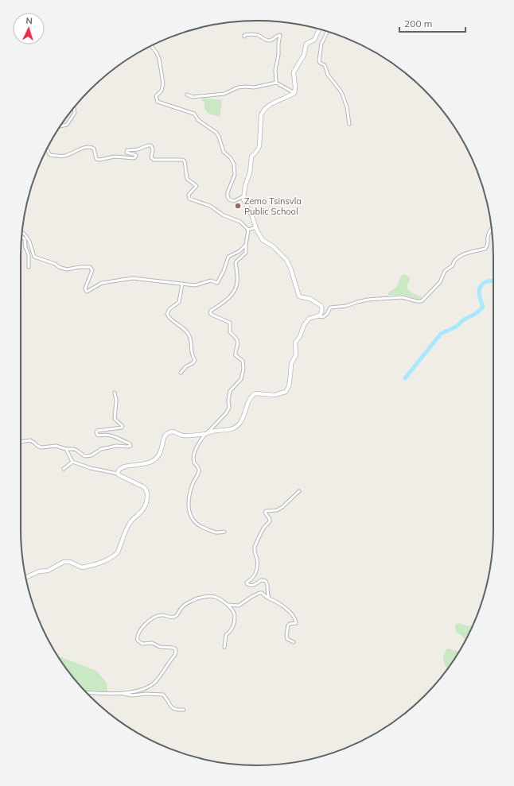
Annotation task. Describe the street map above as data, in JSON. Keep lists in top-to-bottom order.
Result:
{
  "places": ["Zemo Tsinsvla Public School"],
  "scale_bar": "200 m",
  "north": "top"
}
